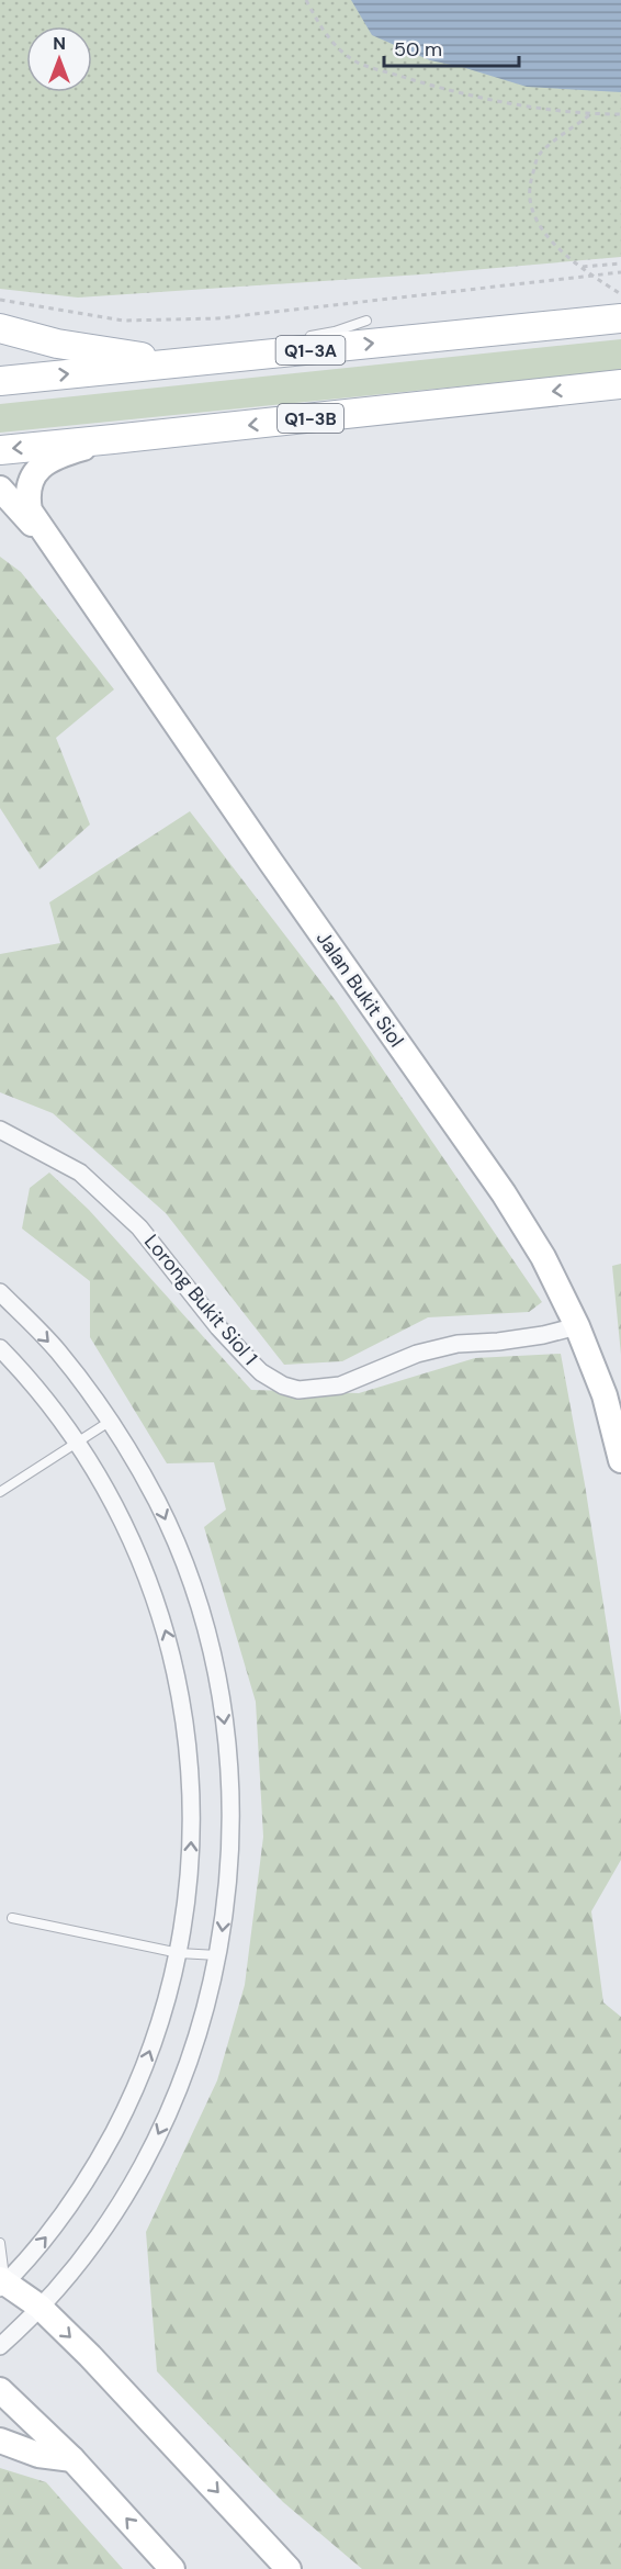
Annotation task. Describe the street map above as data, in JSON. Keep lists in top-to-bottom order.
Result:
{
  "streets": {
    "main road": ["Q1-3A", "Q1-3B"],
    "street": ["Jalan Bukit Siol", "Lorong Bukit Siol 1"]
  },
  "crossings": [
    ["Jalan Bukit Siol", "Lorong Bukit Siol 1"]
  ],
  "scale_bar": "50 m",
  "north": "top"
}
